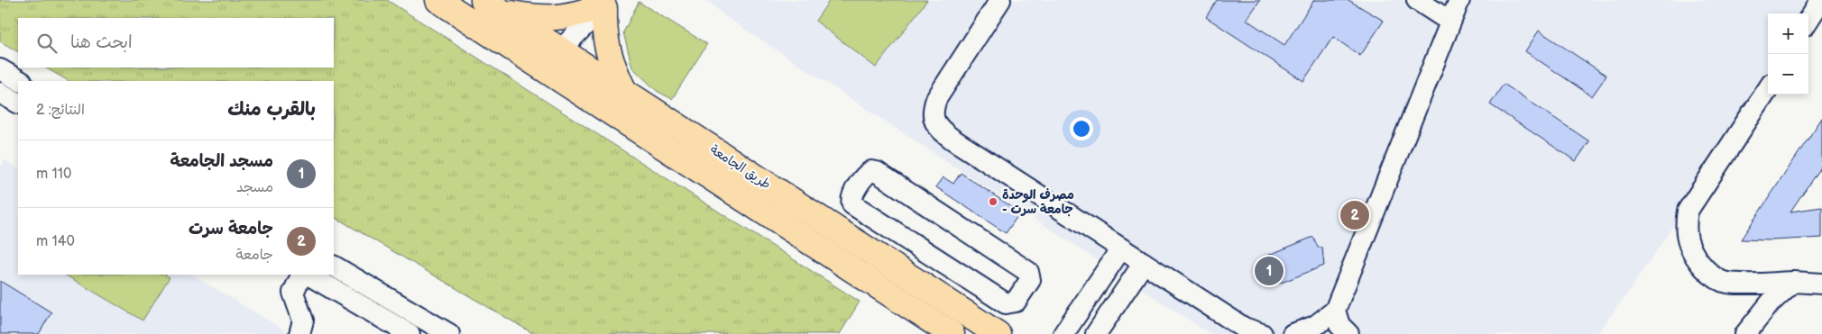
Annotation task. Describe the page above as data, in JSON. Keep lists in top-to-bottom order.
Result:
{
  "streets": {
    "highway": ["طريق الجامعة"]
  },
  "places": ["مصرف الوحدة - جامعة سرت"],
  "page": {
    "map_buttons": ["+", "−"],
    "search": "ابحث هنا",
    "heading": ["بالقرب منك", "النتائج: 2"],
    "list": [
      {
        "mark": "1",
        "name": "مسجد الجامعة",
        "note": "مسجد",
        "value": "110 m"
      },
      {
        "mark": "2",
        "name": "جامعة سرت",
        "note": "جامعة",
        "value": "140 m"
      }
    ],
    "pins": ["2", "1"]
  }
}
